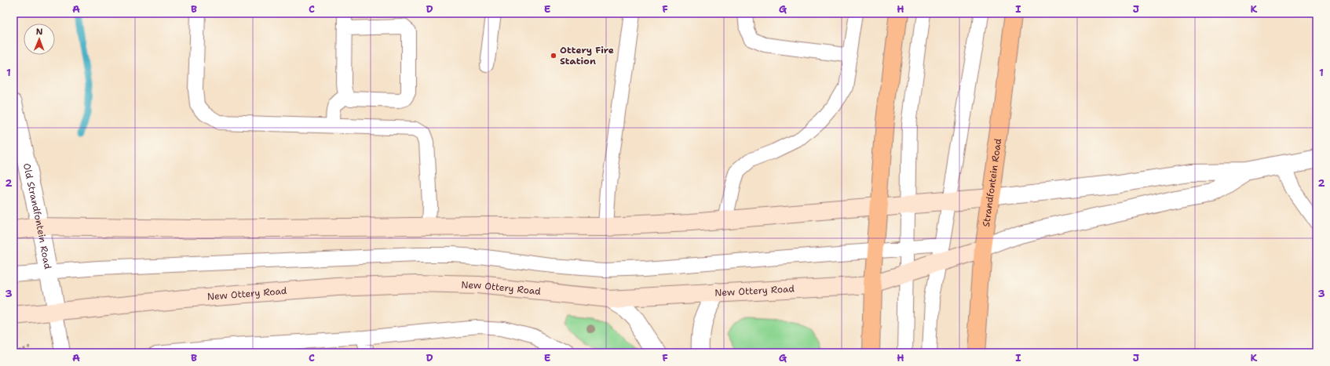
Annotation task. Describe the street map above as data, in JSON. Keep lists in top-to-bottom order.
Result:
{
  "streets": {
    "main road": ["Strandfontein Road", "New Ottery Road"],
    "street": ["Old Strandfontein Road"]
  },
  "crossings": [
    ["Strandfontein Road", "New Ottery Road"],
    ["Old Strandfontein Road", "New Ottery Road"]
  ],
  "places": ["Ottery Fire Station"],
  "north": "top",
  "grid": {
    "columns": [
      "A",
      "B",
      "C",
      "D",
      "E",
      "F",
      "G",
      "H",
      "I",
      "J",
      "K"
    ],
    "rows": ["1", "2", "3"]
  }
}
